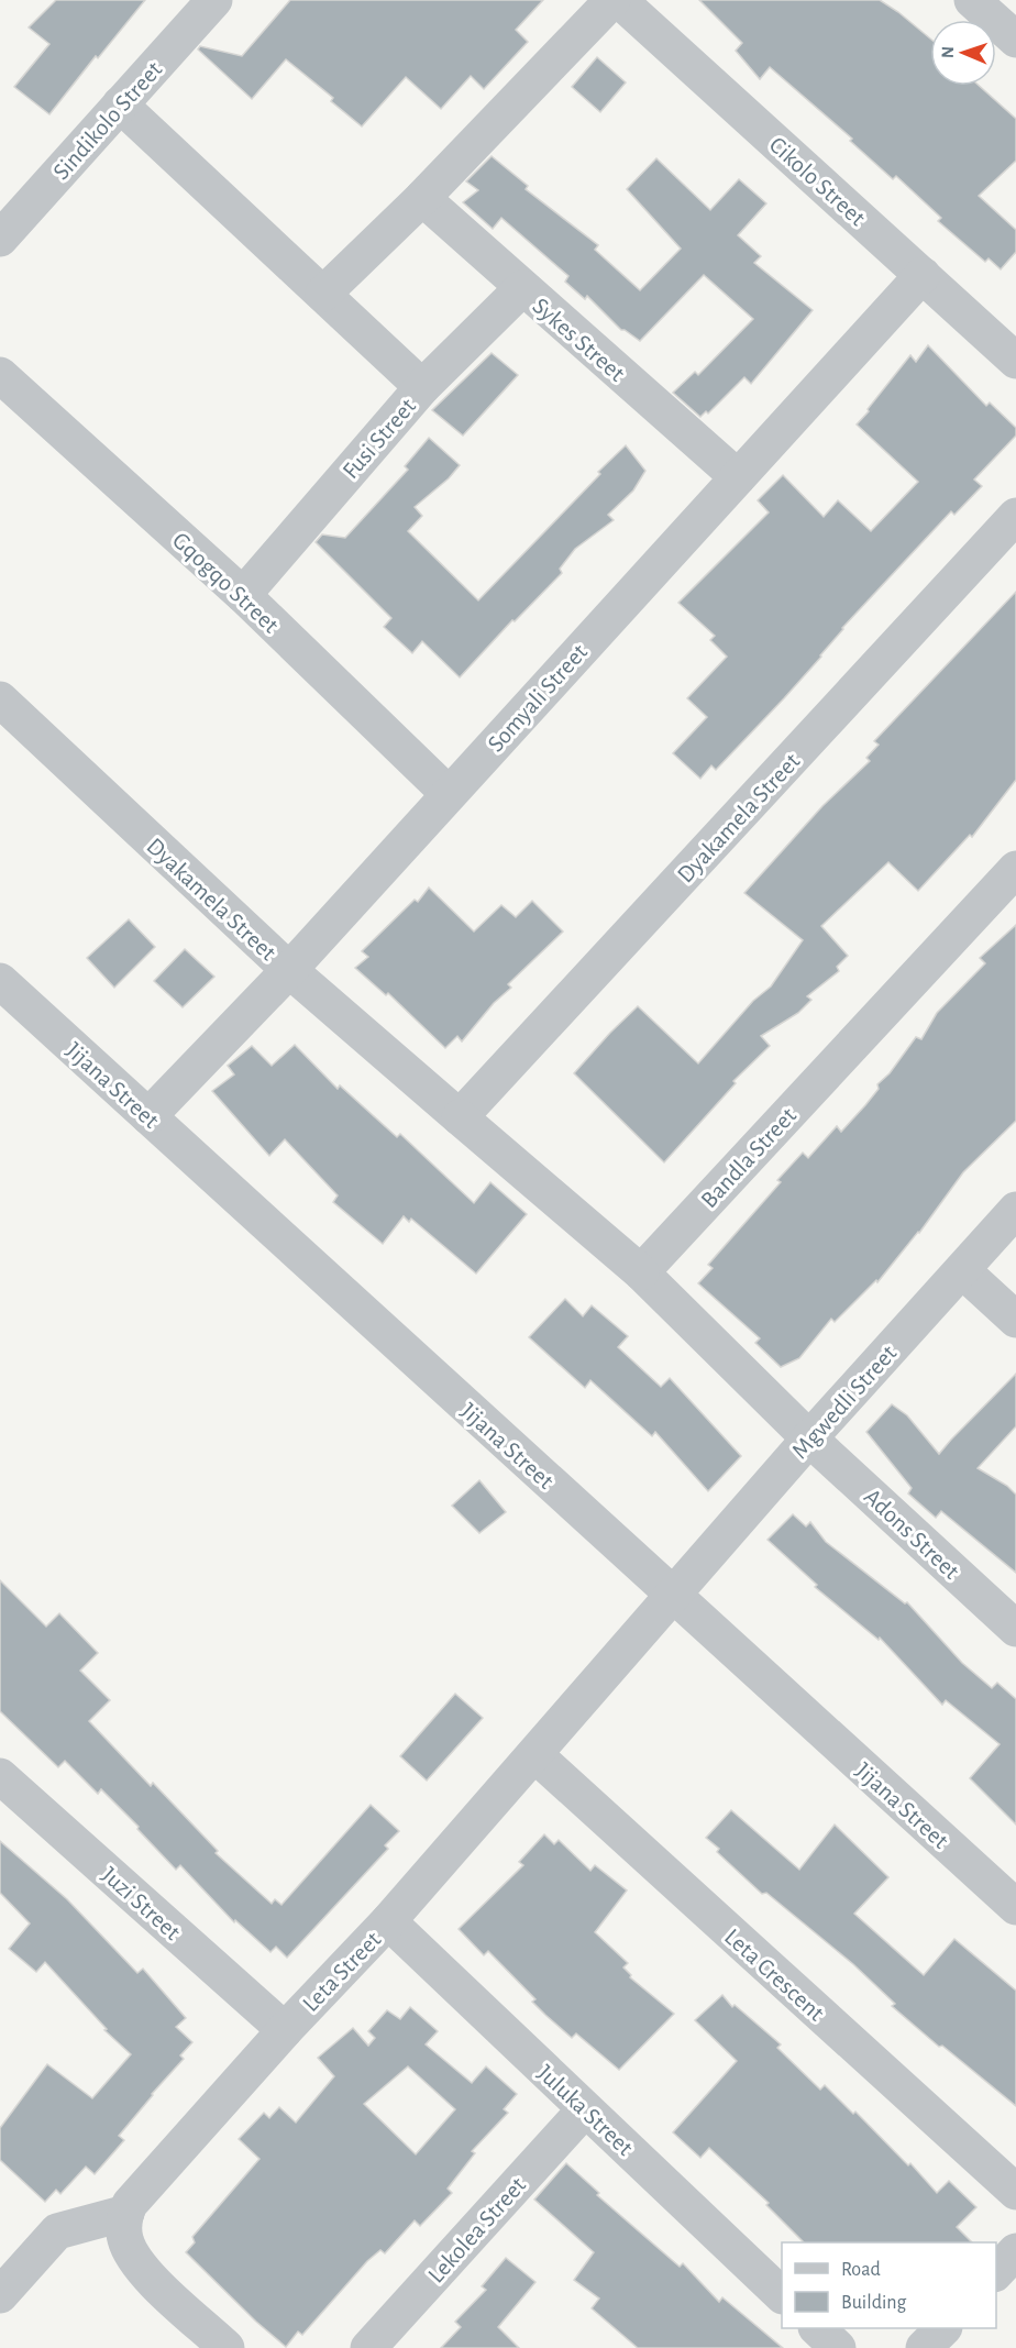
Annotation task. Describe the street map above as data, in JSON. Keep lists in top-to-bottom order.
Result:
{
  "streets": {
    "street": [
      "Sindikolo Street",
      "Cikolo Street",
      "Sykes Street",
      "Fusi Street",
      "Gqogqo Street",
      "Somyali Street",
      "Dyakamela Street",
      "Jijana Street",
      "Bandla Street",
      "Mgwedli Street",
      "Adons Street",
      "Juzi Street",
      "Leta Street",
      "Leta Crescent",
      "Juluka Street",
      "Lekolea Street"
    ]
  },
  "crossings": [
    ["Cikolo Street", "Somyali Street"],
    ["Sykes Street", "Fusi Street"],
    ["Sykes Street", "Somyali Street"],
    ["Fusi Street", "Gqogqo Street"],
    ["Gqogqo Street", "Somyali Street"],
    ["Somyali Street", "Dyakamela Street"],
    ["Somyali Street", "Jijana Street"],
    ["Dyakamela Street", "Bandla Street"],
    ["Jijana Street", "Mgwedli Street"],
    ["Jijana Street", "Leta Street"],
    ["Mgwedli Street", "Adons Street"],
    ["Mgwedli Street", "Leta Street"],
    ["Juzi Street", "Leta Street"],
    ["Leta Street", "Leta Crescent"],
    ["Leta Street", "Juluka Street"],
    ["Juluka Street", "Lekolea Street"]
  ],
  "legend": ["Road", "Building"],
  "north": "left"
}
